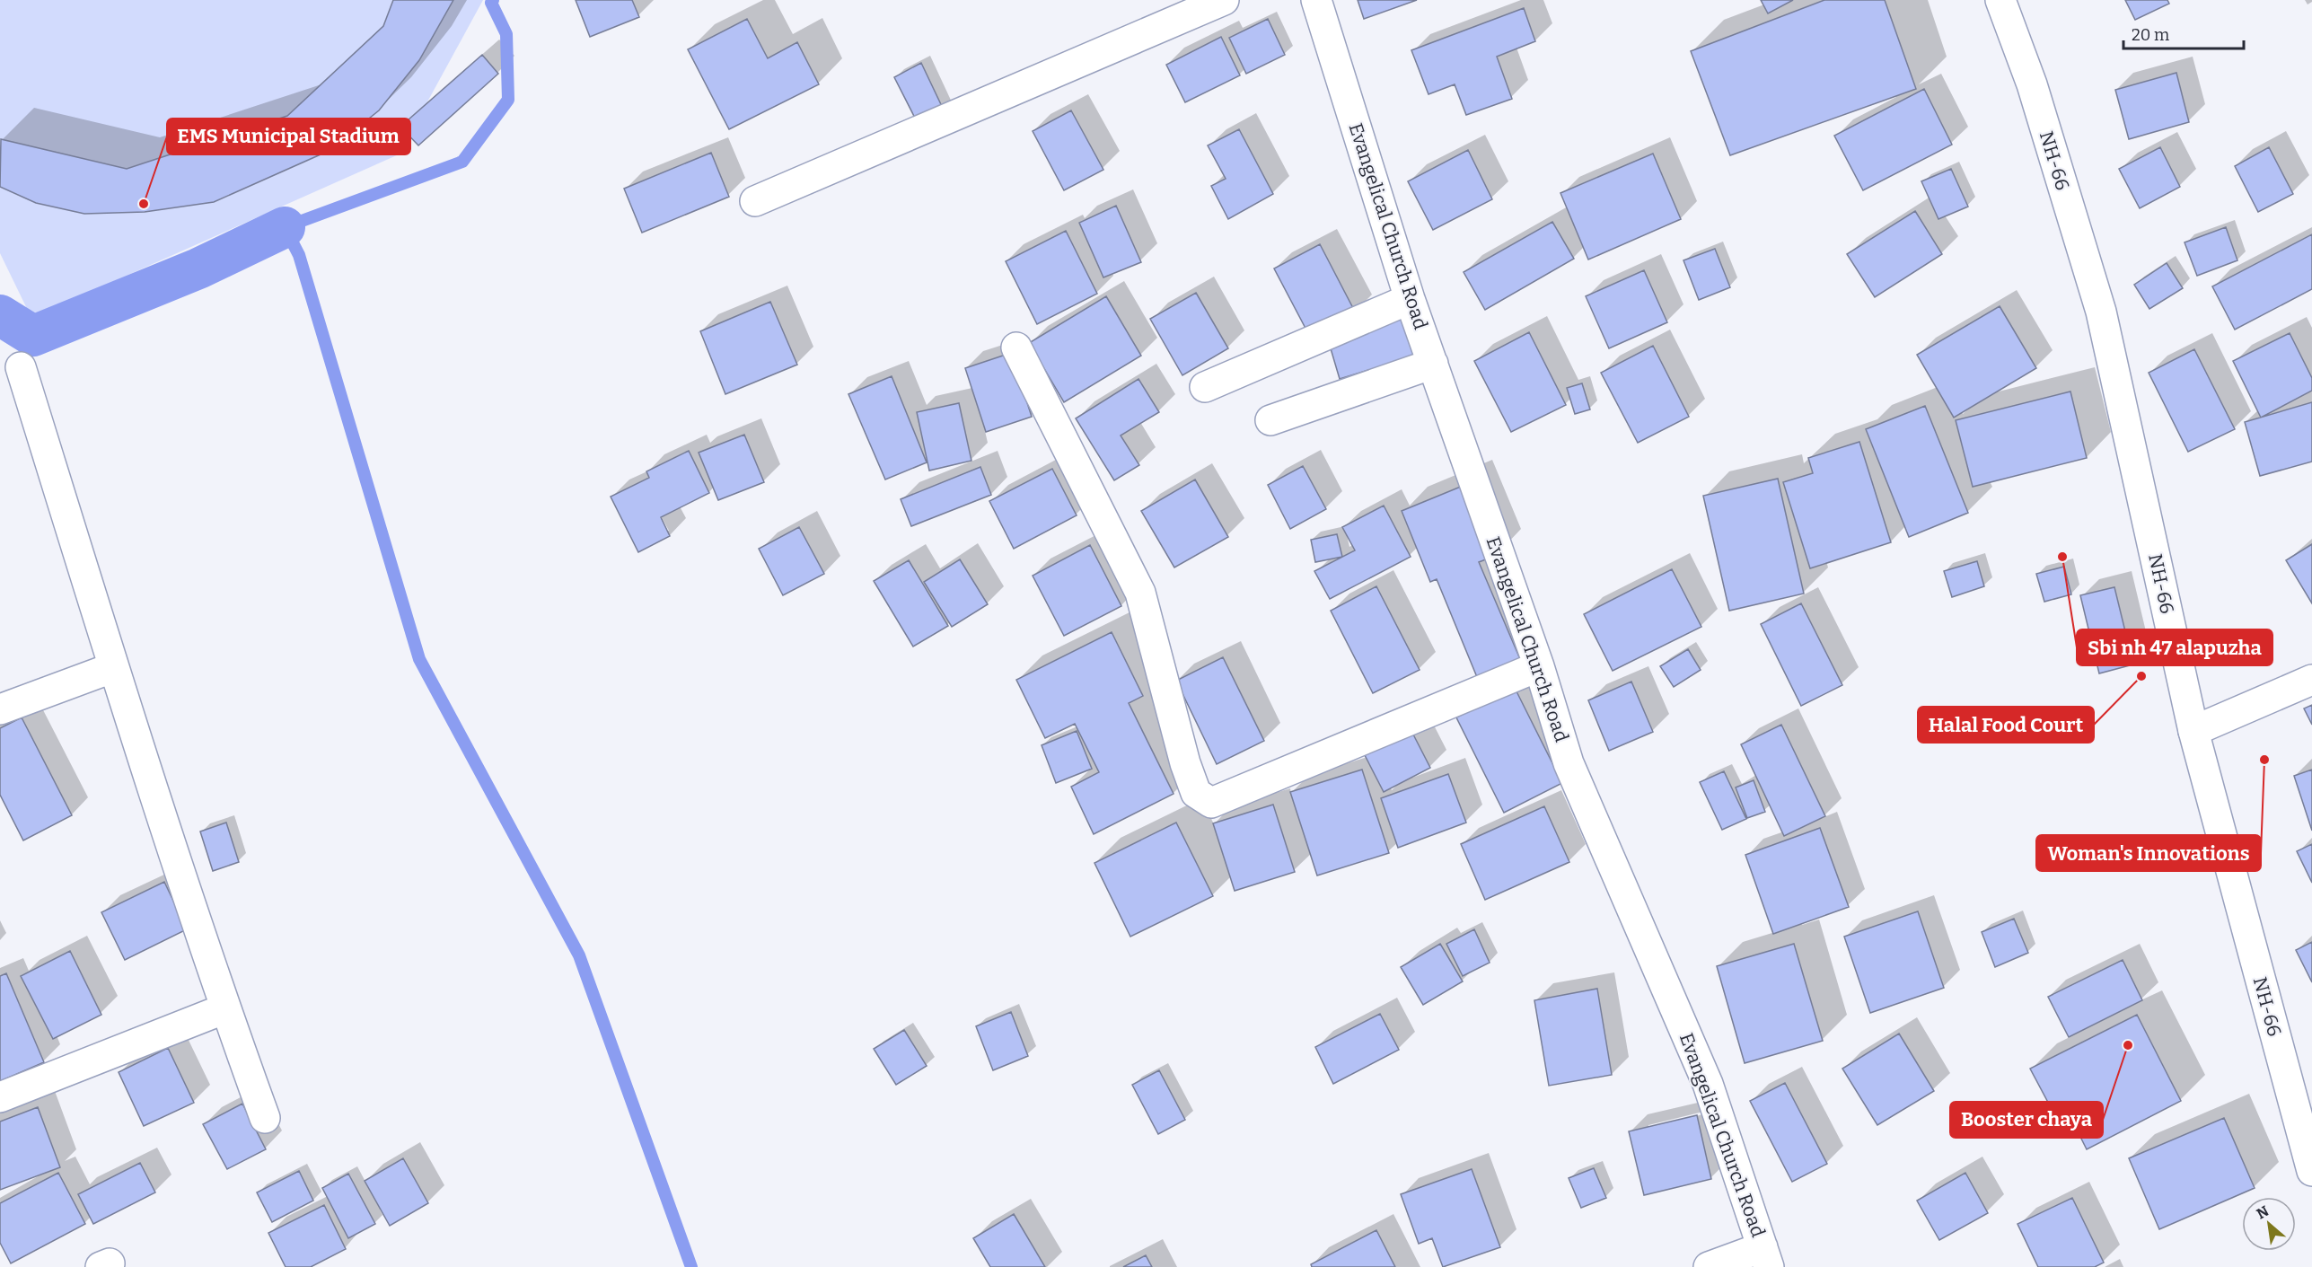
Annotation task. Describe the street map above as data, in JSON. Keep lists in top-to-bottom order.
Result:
{
  "streets": {
    "street": ["NH-66", "Evangelical Church Road"]
  },
  "places": [
    "EMS Municipal Stadium",
    "Sbi nh 47 alapuzha",
    "Halal Food Court",
    "Woman's Innovations",
    "Booster chaya"
  ],
  "scale_bar": "20 m",
  "north": "top left"
}
